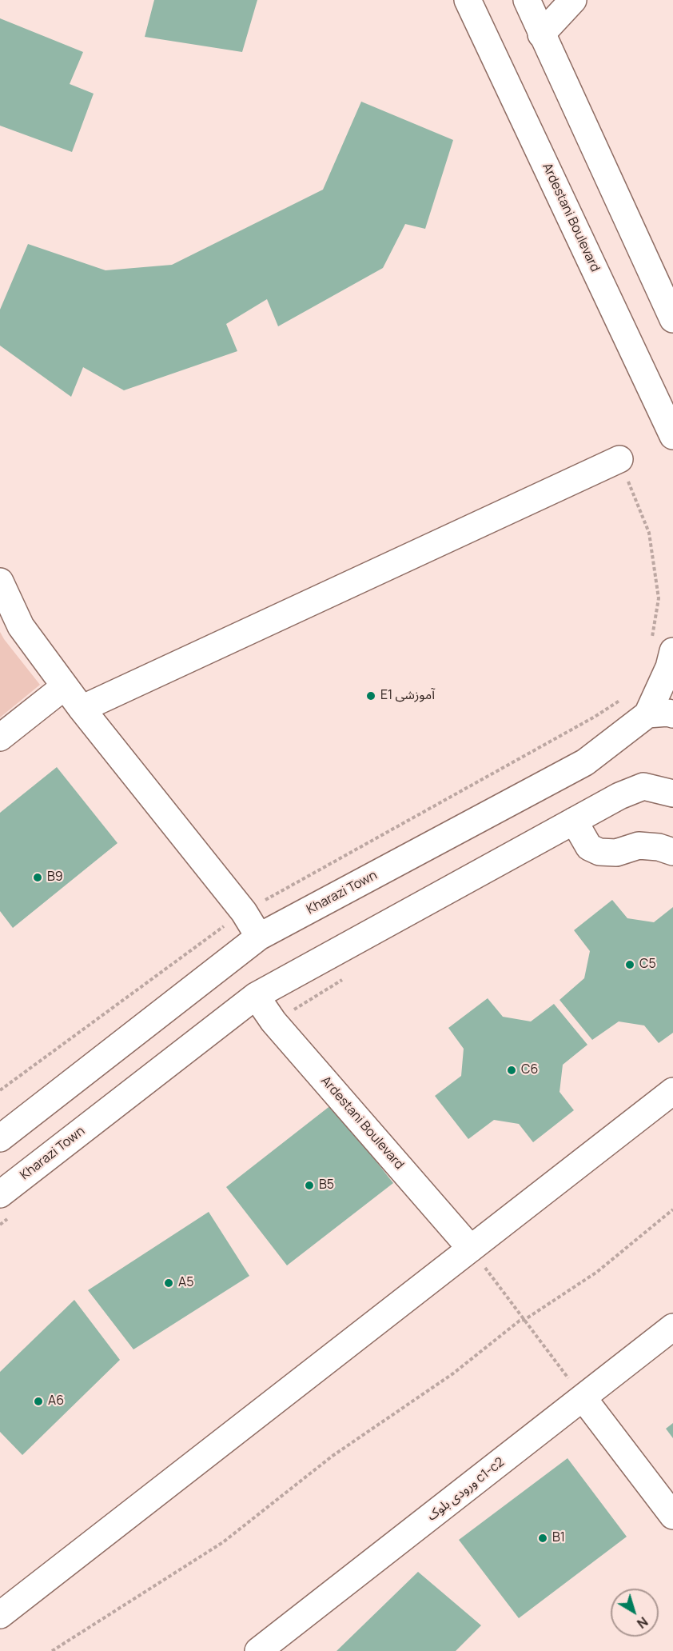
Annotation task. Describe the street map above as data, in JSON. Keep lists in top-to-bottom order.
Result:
{
  "streets": {
    "street": ["Ardestani Boulevard", "Kharazi Town", "ورودی بلوک c1-c2"]
  },
  "crossings": [
    ["Ardestani Boulevard", "Kharazi Town"]
  ],
  "places": [
    "E1 آموزشی",
    "B9",
    "C5",
    "C6",
    "B5",
    "A5",
    "A6",
    "B1"
  ],
  "north": "bottom right"
}
